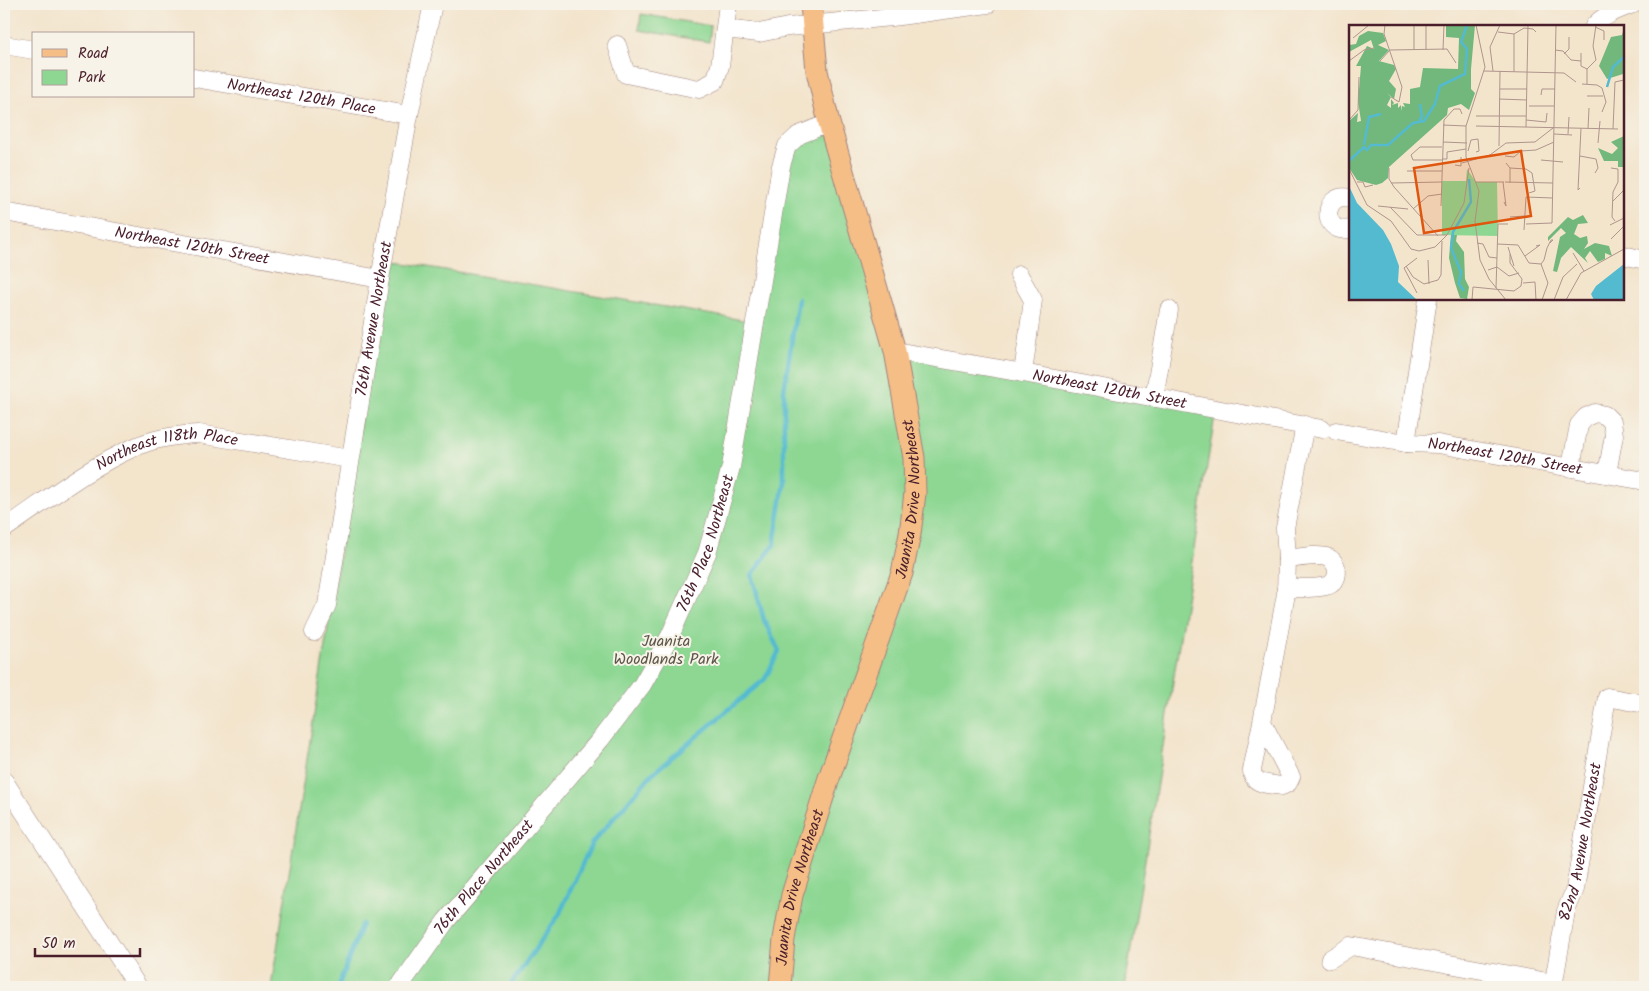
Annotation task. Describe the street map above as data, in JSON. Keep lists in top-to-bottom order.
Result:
{
  "streets": {
    "main road": ["Juanita Drive Northeast"],
    "street": [
      "Northeast 120th Place",
      "Northeast 120th Street",
      "76th Avenue Northeast",
      "Northeast 118th Place",
      "76th Place Northeast",
      "82nd Avenue Northeast"
    ]
  },
  "crossings": [
    ["Northeast 120th Place", "76th Avenue Northeast"],
    ["Northeast 120th Street", "76th Avenue Northeast"],
    ["Northeast 120th Street", "Juanita Drive Northeast"],
    ["76th Avenue Northeast", "Northeast 118th Place"],
    ["Juanita Drive Northeast", "76th Place Northeast"]
  ],
  "parks": ["Juanita Woodlands Park"],
  "legend": ["Road", "Park"],
  "scale_bar": "50 m"
}
